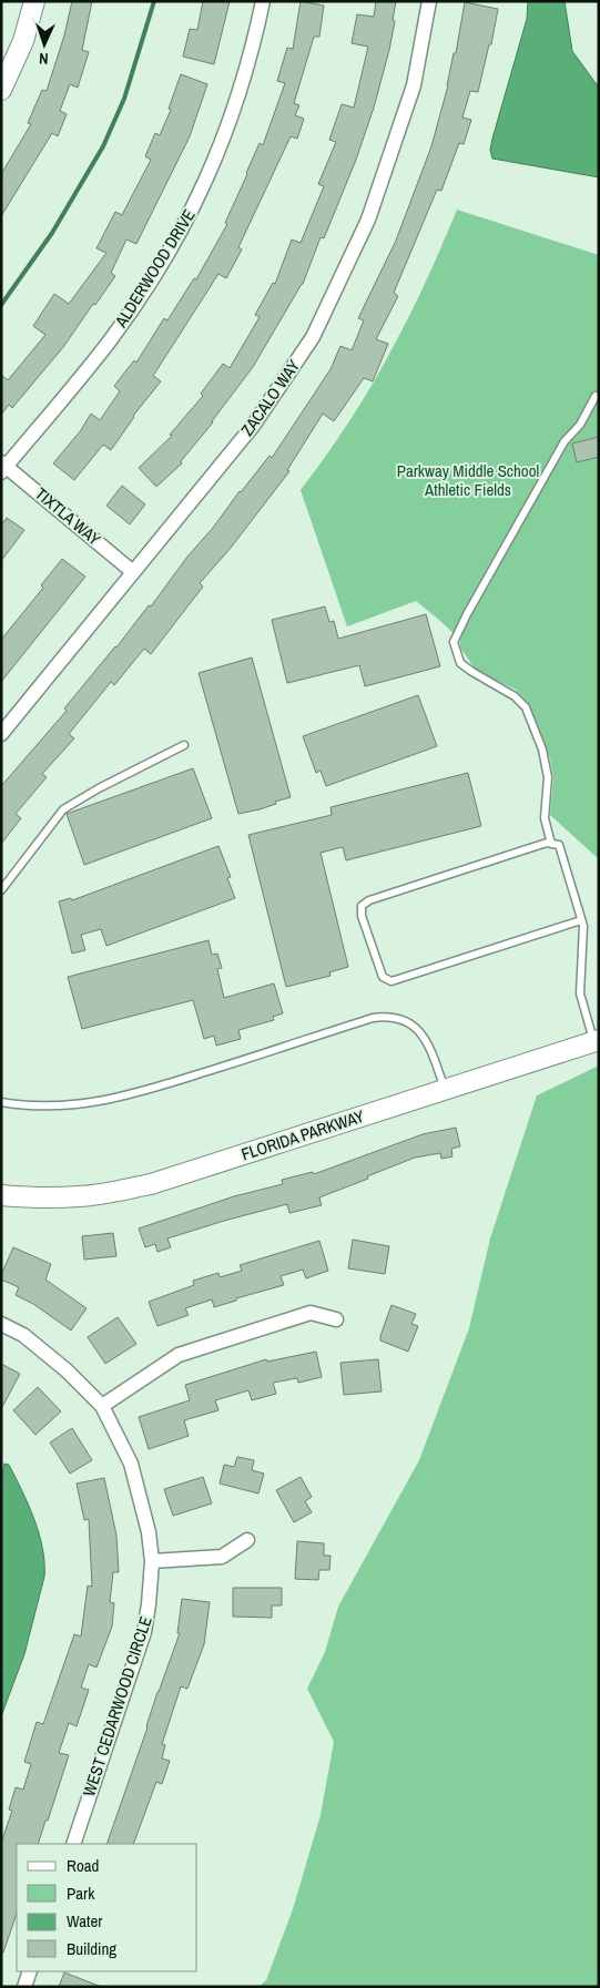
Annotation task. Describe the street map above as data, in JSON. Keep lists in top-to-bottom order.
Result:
{
  "streets": {
    "street": [
      "ALDERWOOD DRIVE",
      "ZACALO WAY",
      "TIXTLA WAY",
      "FLORIDA PARKWAY",
      "WEST CEDARWOOD CIRCLE"
    ]
  },
  "crossings": [
    ["ALDERWOOD DRIVE", "TIXTLA WAY"],
    ["ZACALO WAY", "TIXTLA WAY"]
  ],
  "parks": ["Parkway Middle School Athletic Fields"],
  "legend": [
    "Road",
    "Park",
    "Water",
    "Building"
  ],
  "north": "bottom"
}
